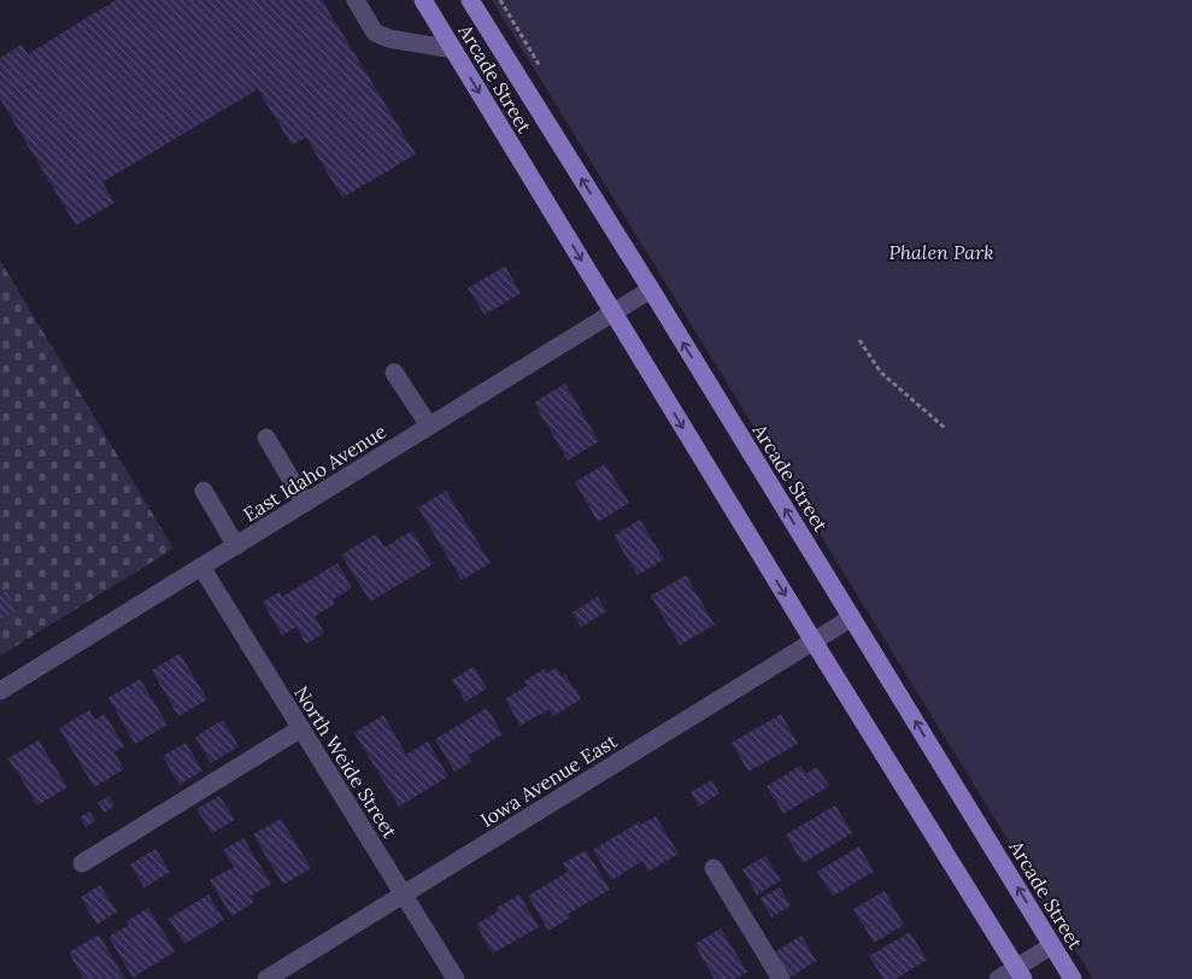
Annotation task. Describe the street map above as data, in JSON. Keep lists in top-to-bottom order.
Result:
{
  "streets": {
    "main road": ["Arcade Street"],
    "street": ["East Idaho Avenue", "North Weide Street", "Iowa Avenue East"]
  },
  "crossings": [
    ["Arcade Street", "East Idaho Avenue"],
    ["Arcade Street", "Iowa Avenue East"],
    ["East Idaho Avenue", "North Weide Street"],
    ["North Weide Street", "Iowa Avenue East"]
  ],
  "parks": ["Phalen Park"]
}
